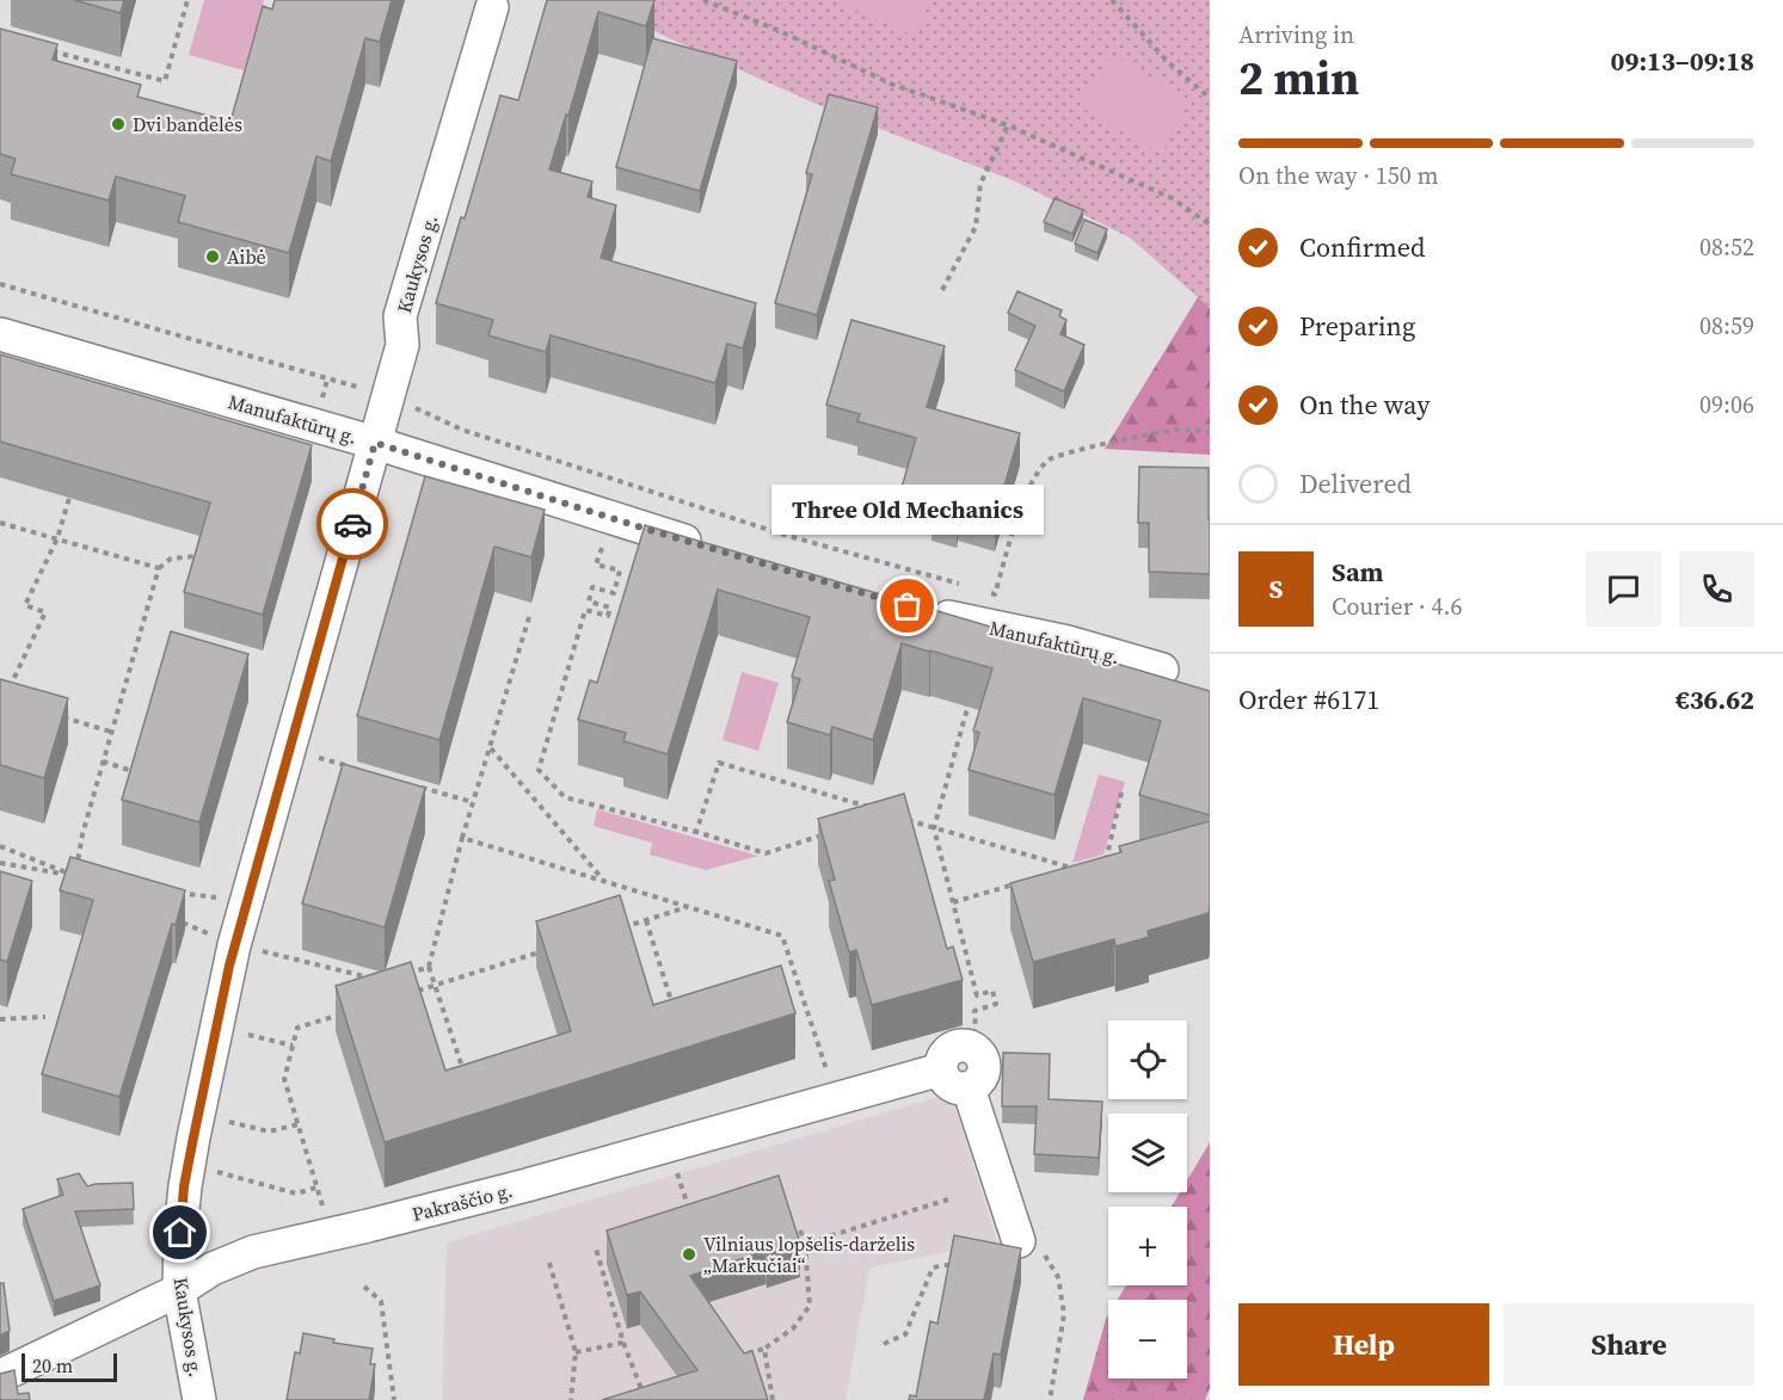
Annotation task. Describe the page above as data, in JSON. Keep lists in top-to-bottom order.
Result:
{
  "streets": {
    "street": ["Kaukysos g.", "Manufaktūrų g.", "Pakraščio g."]
  },
  "crossings": [
    ["Kaukysos g.", "Manufaktūrų g."],
    ["Kaukysos g.", "Pakraščio g."]
  ],
  "places": [
    "Dvi bandelės",
    "Aibė",
    "Three Old Mechanics",
    "Vilniaus lopšelis-darželis „Markučiai“"
  ],
  "scale_bar": "20 m",
  "page": {
    "heading": ["2 min", "Arriving in", "09:13–09:18"],
    "panel": [
      "Sam",
      "Courier · 4.6",
      "Order #6171",
      "€36.62"
    ],
    "bar": "On the way · 150 m",
    "list": [
      ["Confirmed", "08:52"],
      ["Preparing", "08:59"],
      ["On the way", "09:06"],
      "Delivered"
    ],
    "bubble": "Three Old Mechanics",
    "round": "S",
    "map_buttons": ["+", "−"],
    "buttons": ["Help", "Share"],
    "scale": "20 m"
  }
}
